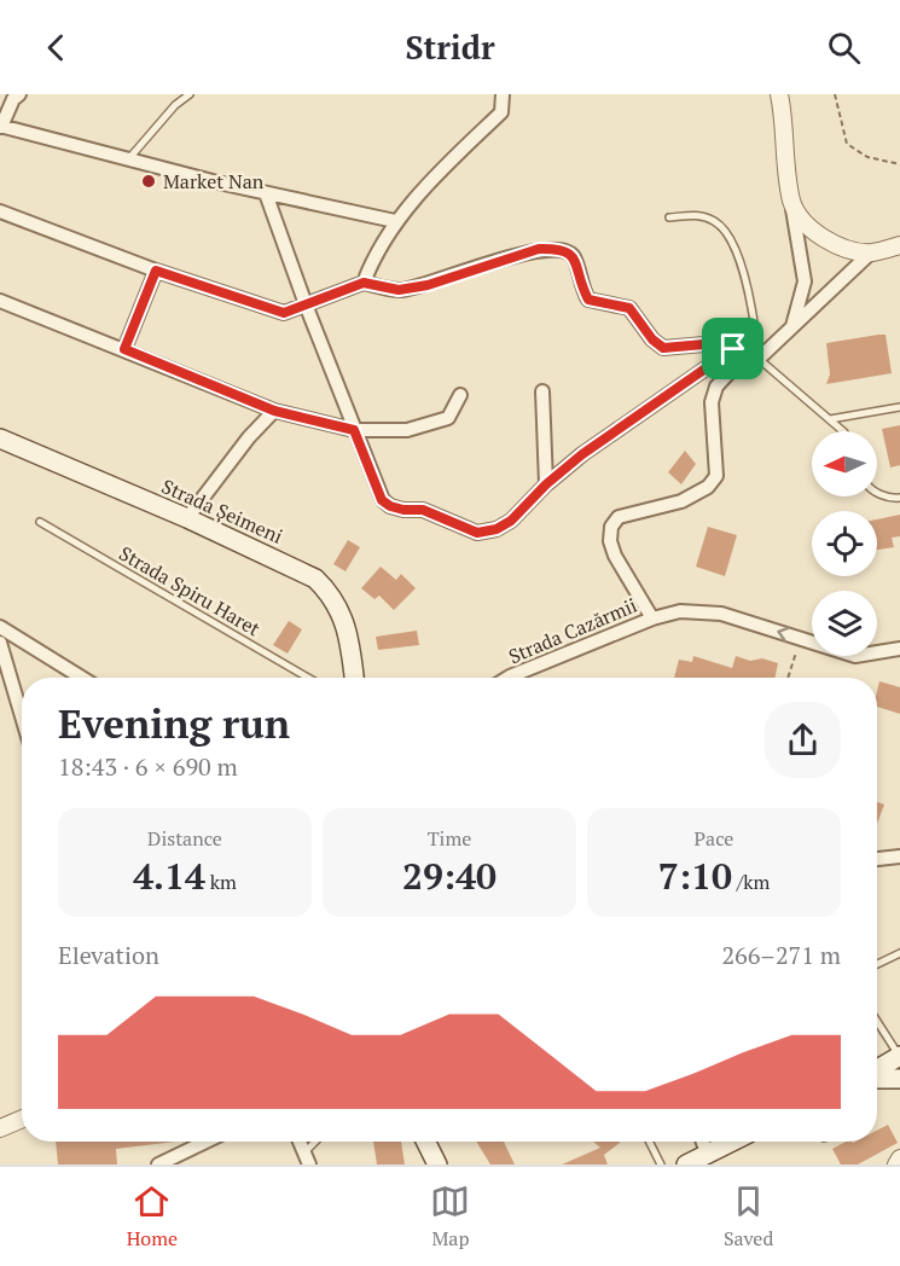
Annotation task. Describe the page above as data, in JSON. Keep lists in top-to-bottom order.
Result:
{
  "streets": {
    "main road": ["Strada Șeimeni"],
    "street": ["Strada Cazărmii"],
    "lane": ["Strada Spiru Haret"]
  },
  "places": ["Market Nan"],
  "north": "left",
  "page": {
    "header": "Stridr",
    "heading": ["Evening run", "18:43 · 6 × 690 m"],
    "stats": [
      ["Distance", "4.14 km"],
      ["Time", "29:40"],
      ["Pace", "7:10 /km"]
    ],
    "chart": ["Elevation", "266–271 m"],
    "tabs": ["Home", "Map", "Saved"]
  }
}
